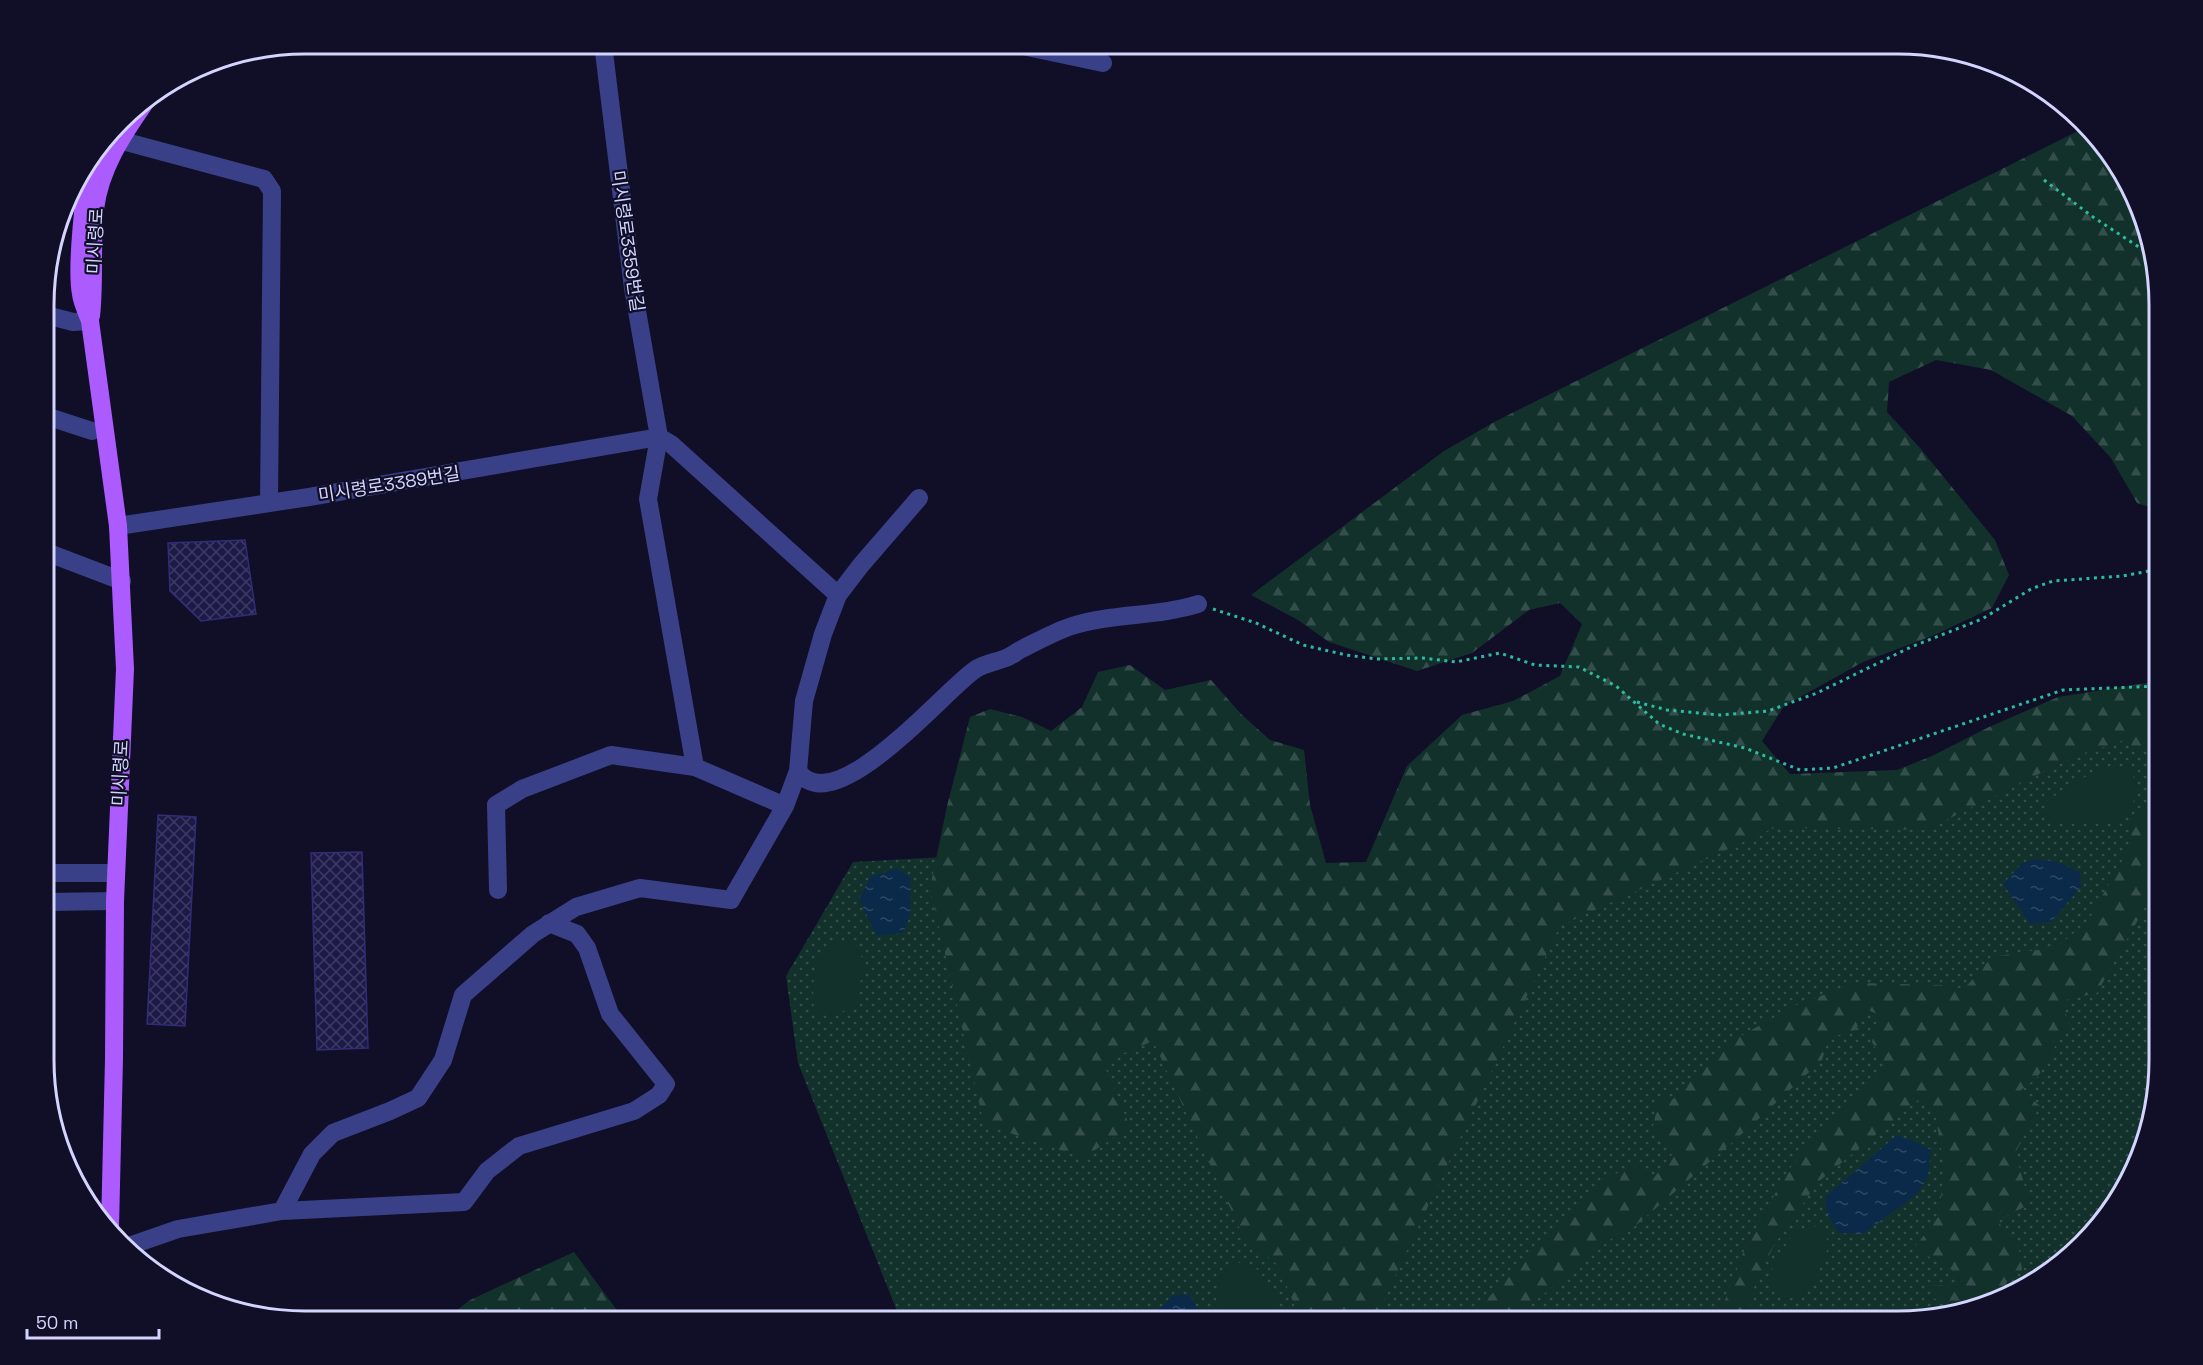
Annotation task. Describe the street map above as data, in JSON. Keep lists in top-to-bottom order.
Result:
{
  "streets": {
    "main road": ["미시령로"],
    "street": ["미시령로3359번길", "미시령로3389번길"]
  },
  "crossings": [
    ["미시령로", "미시령로3389번길"],
    ["미시령로3359번길", "미시령로3389번길"]
  ],
  "scale_bar": "50 m"
}
